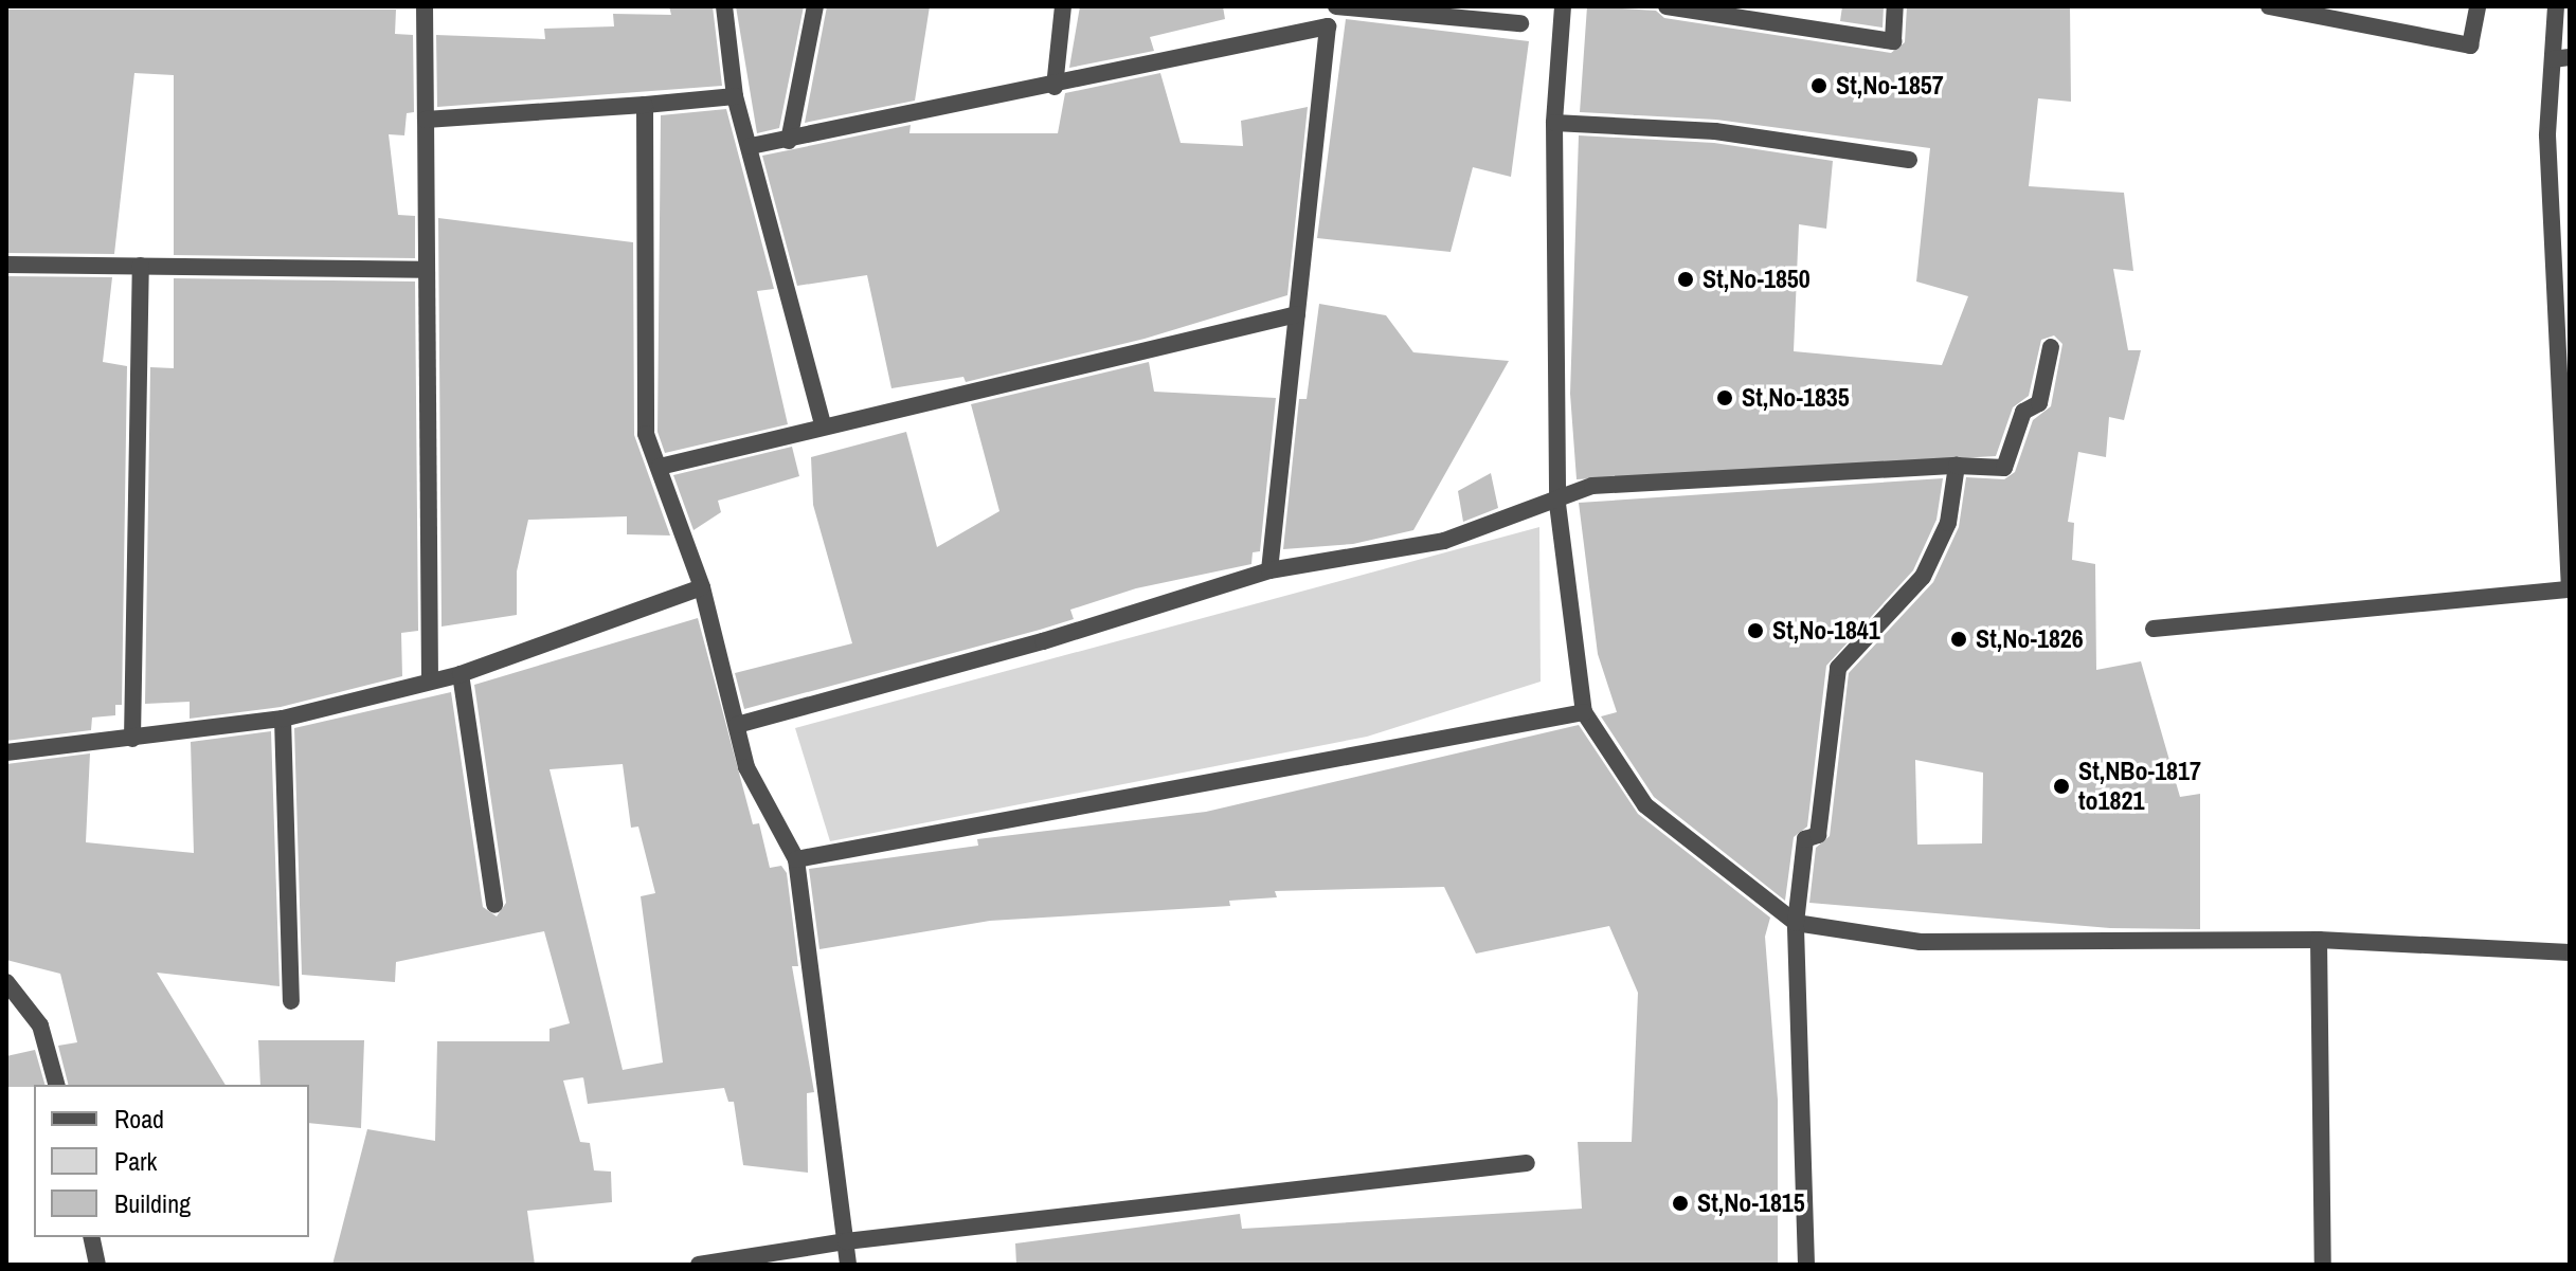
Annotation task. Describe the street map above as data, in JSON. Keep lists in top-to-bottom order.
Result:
{
  "places": [
    "St,No-1857",
    "St,No-1850",
    "St,No-1835",
    "St,No-1841",
    "St,No-1826",
    "St,NBo-1817 to1821",
    "St,No-1815"
  ],
  "legend": ["Road", "Park", "Building"]
}
